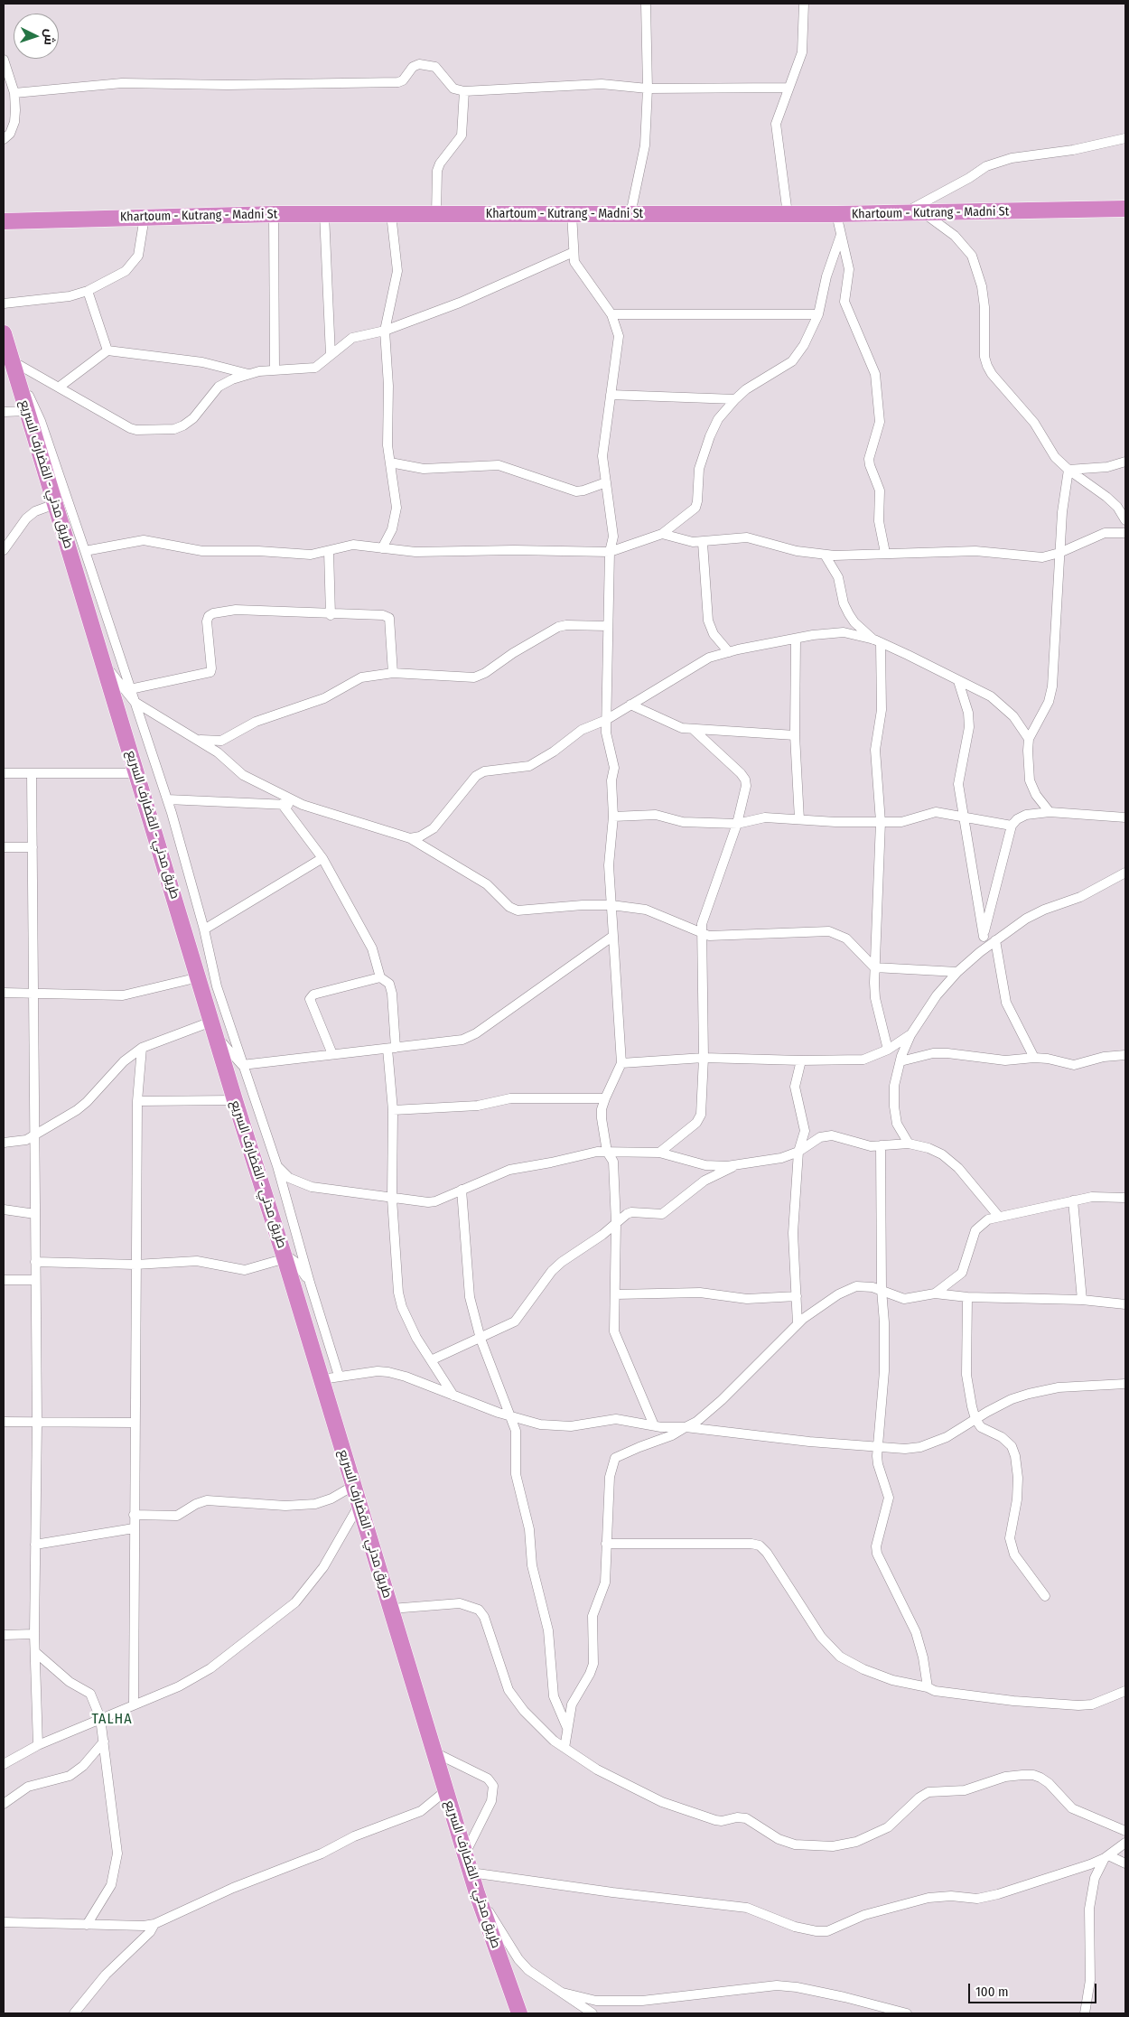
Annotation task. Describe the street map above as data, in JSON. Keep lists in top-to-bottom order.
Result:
{
  "streets": {
    "highway": ["Khartoum - Kutrang - Madni St", "طريق مدني - القضارف السريع"]
  },
  "districts": ["TALHA"],
  "scale_bar": "100 m",
  "north": "right"
}
